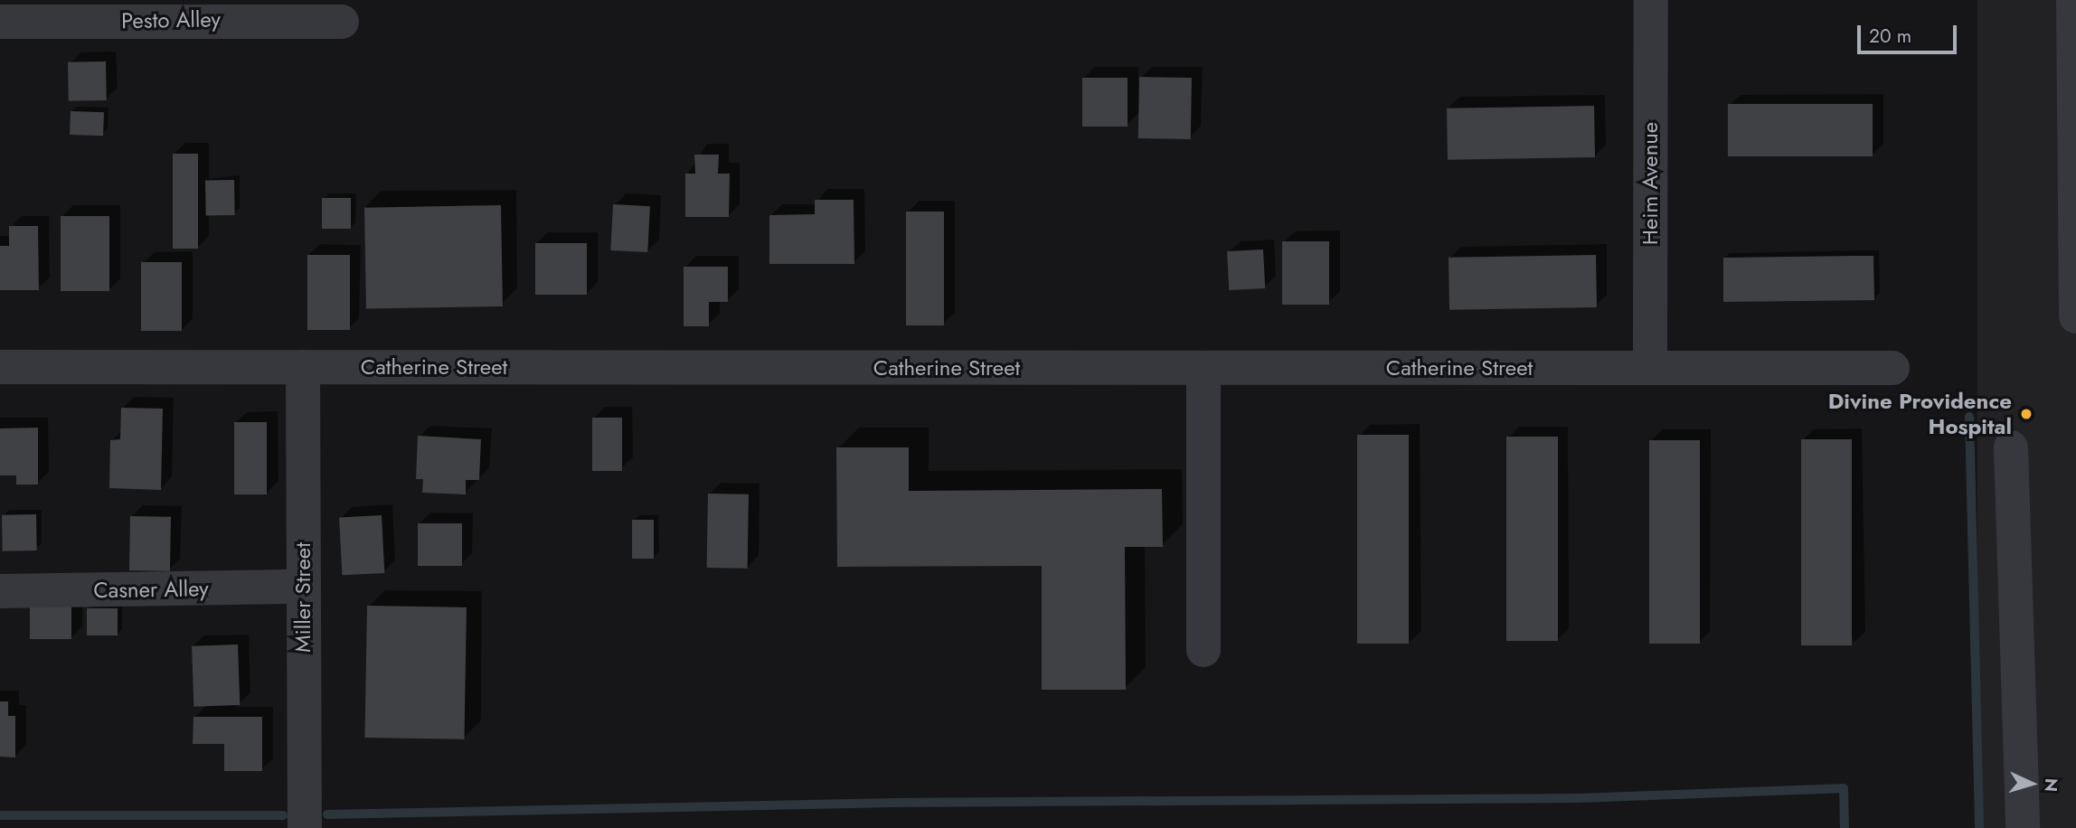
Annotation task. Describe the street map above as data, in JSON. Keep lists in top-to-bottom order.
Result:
{
  "streets": {
    "street": [
      "Pesto Alley",
      "Heim Avenue",
      "Catherine Street",
      "Casner Alley",
      "Miller Street"
    ]
  },
  "crossings": [
    ["Heim Avenue", "Catherine Street"],
    ["Catherine Street", "Miller Street"],
    ["Casner Alley", "Miller Street"]
  ],
  "places": ["Divine Providence Hospital"],
  "scale_bar": "20 m",
  "north": "right"
}
